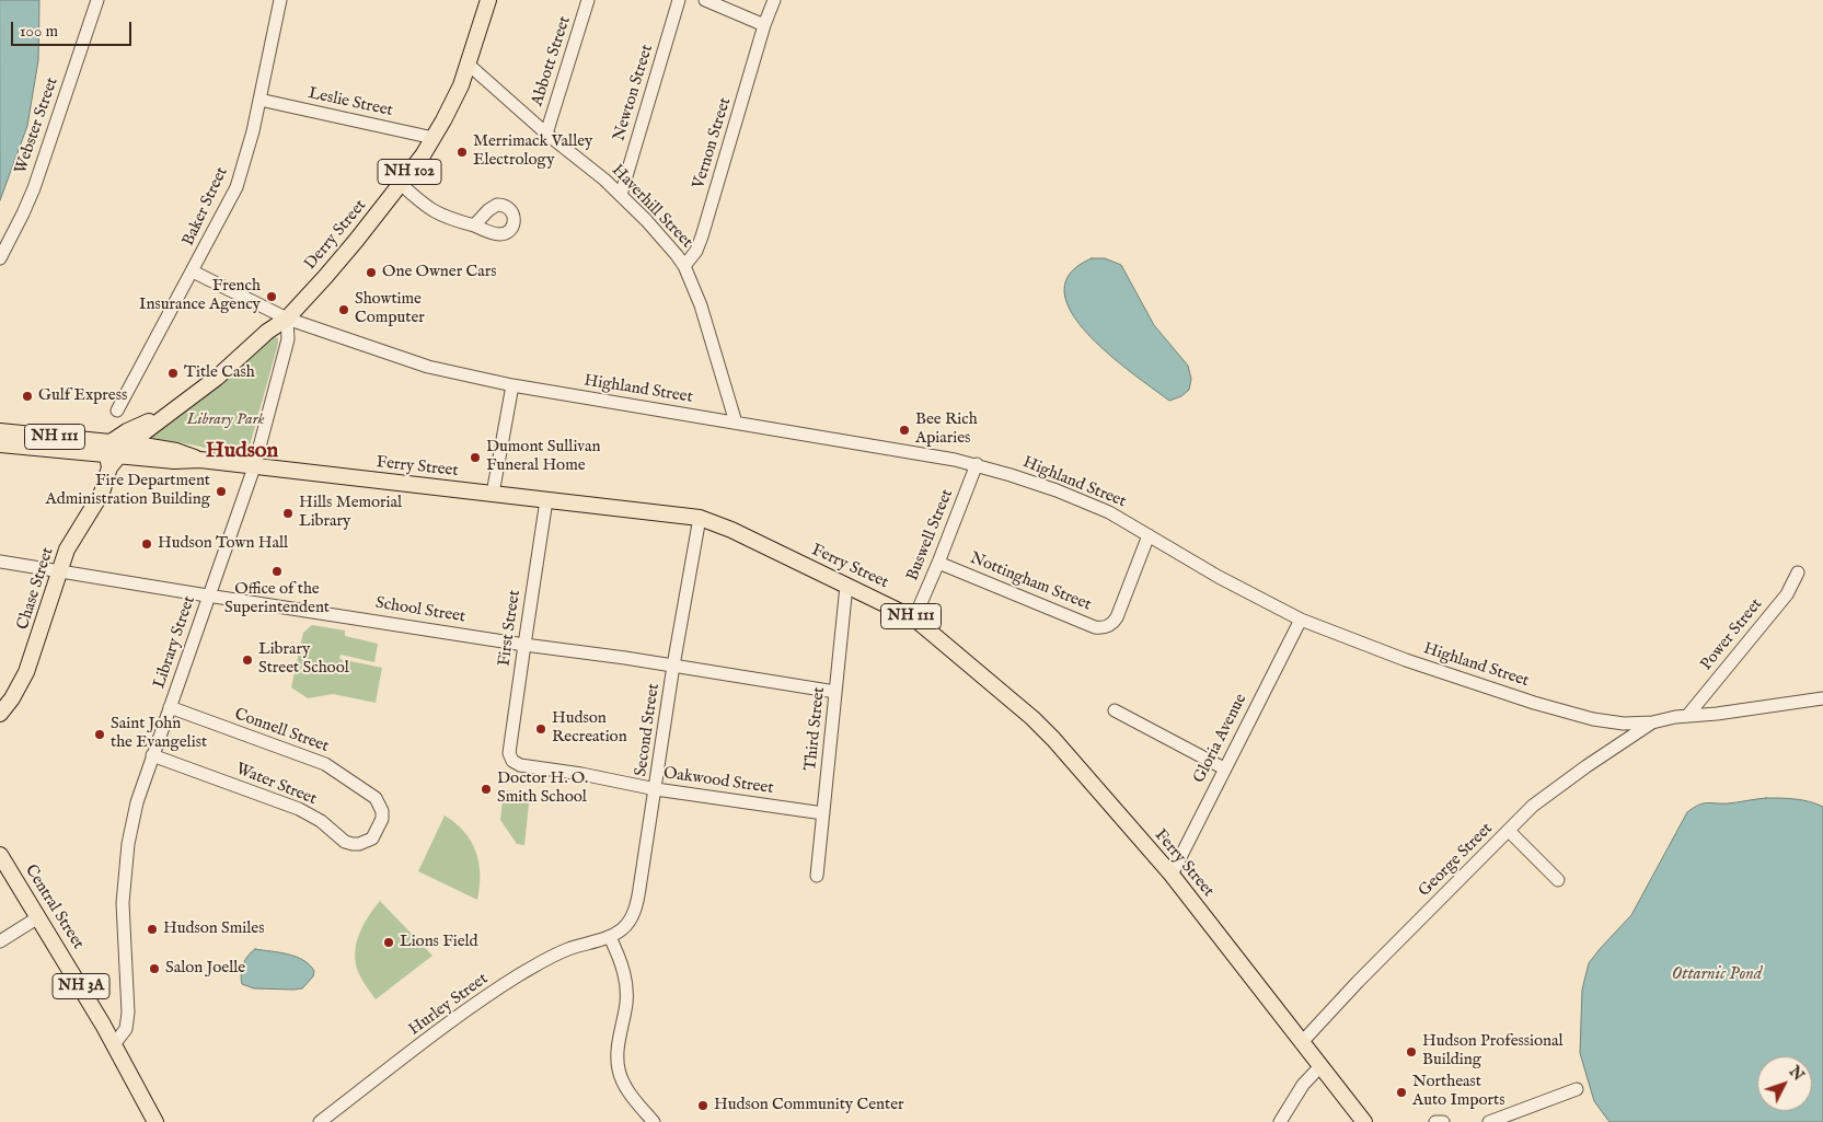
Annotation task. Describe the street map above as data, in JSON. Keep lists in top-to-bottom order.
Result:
{
  "streets": {
    "main road": [
      "NH 102",
      "Derry Street",
      "NH 111",
      "Ferry Street",
      "Chase Street",
      "Central Street",
      "NH 3A"
    ],
    "street": [
      "Abbott Street",
      "Newton Street",
      "Leslie Street",
      "Webster Street",
      "Vernon Street",
      "Baker Street",
      "Haverhill Street",
      "Highland Street",
      "Buswell Street",
      "Nottingham Street",
      "School Street",
      "First Street",
      "Power Street",
      "Library Street",
      "Third Street",
      "Second Street",
      "Connell Street",
      "Gloria Avenue",
      "Oakwood Street",
      "Water Street",
      "George Street",
      "Hurley Street"
    ]
  },
  "crossings": [
    ["Abbott Street", "Haverhill Street"],
    ["Newton Street", "Haverhill Street"],
    ["Leslie Street", "Baker Street"],
    ["Leslie Street", "Derry Street"],
    ["Vernon Street", "Haverhill Street"],
    ["Baker Street", "Highland Street"],
    ["Haverhill Street", "Derry Street"],
    ["Haverhill Street", "Highland Street"],
    ["Derry Street", "Highland Street"],
    ["Derry Street", "Ferry Street"],
    ["Derry Street", "Chase Street"],
    ["Derry Street", "Library Street"],
    ["Highland Street", "Buswell Street"],
    ["Highland Street", "Nottingham Street"],
    ["Highland Street", "Power Street"],
    ["Highland Street", "Library Street"],
    ["Highland Street", "Gloria Avenue"],
    ["Highland Street", "George Street"],
    ["Ferry Street", "Buswell Street"],
    ["Ferry Street", "Chase Street"],
    ["Ferry Street", "First Street"],
    ["Ferry Street", "Library Street"],
    ["Ferry Street", "Third Street"],
    ["Ferry Street", "Second Street"],
    ["Ferry Street", "Gloria Avenue"],
    ["Ferry Street", "George Street"],
    ["Buswell Street", "Nottingham Street"],
    ["Chase Street", "School Street"],
    ["School Street", "First Street"],
    ["School Street", "Library Street"],
    ["School Street", "Third Street"],
    ["School Street", "Second Street"],
    ["First Street", "Oakwood Street"],
    ["Library Street", "Connell Street"],
    ["Library Street", "Water Street"],
    ["Library Street", "Central Street"],
    ["Third Street", "Oakwood Street"],
    ["Second Street", "Oakwood Street"],
    ["Second Street", "Hurley Street"],
    ["Connell Street", "Water Street"]
  ],
  "districts": ["Hudson"],
  "water": ["Ottarnic Pond"],
  "parks": ["Library Park"],
  "places": [
    "Merrimack Valley Electrology",
    "One Owner Cars",
    "French Insurance Agency",
    "Showtime Computer",
    "Title Cash",
    "Gulf Express",
    "Bee Rich Apiaries",
    "Dumont Sullivan Funeral Home",
    "Fire Department Administration Building",
    "Hills Memorial Library",
    "Hudson Town Hall",
    "Office of the Superintendent",
    "Library Street School",
    "Hudson Recreation",
    "Saint John the Evangelist",
    "Doctor H. O. Smith School",
    "Hudson Smiles",
    "Lions Field",
    "Salon Joelle",
    "Hudson Professional Building",
    "Northeast Auto Imports",
    "Hudson Community Center"
  ],
  "scale_bar": "100 m",
  "north": "top right"
}
